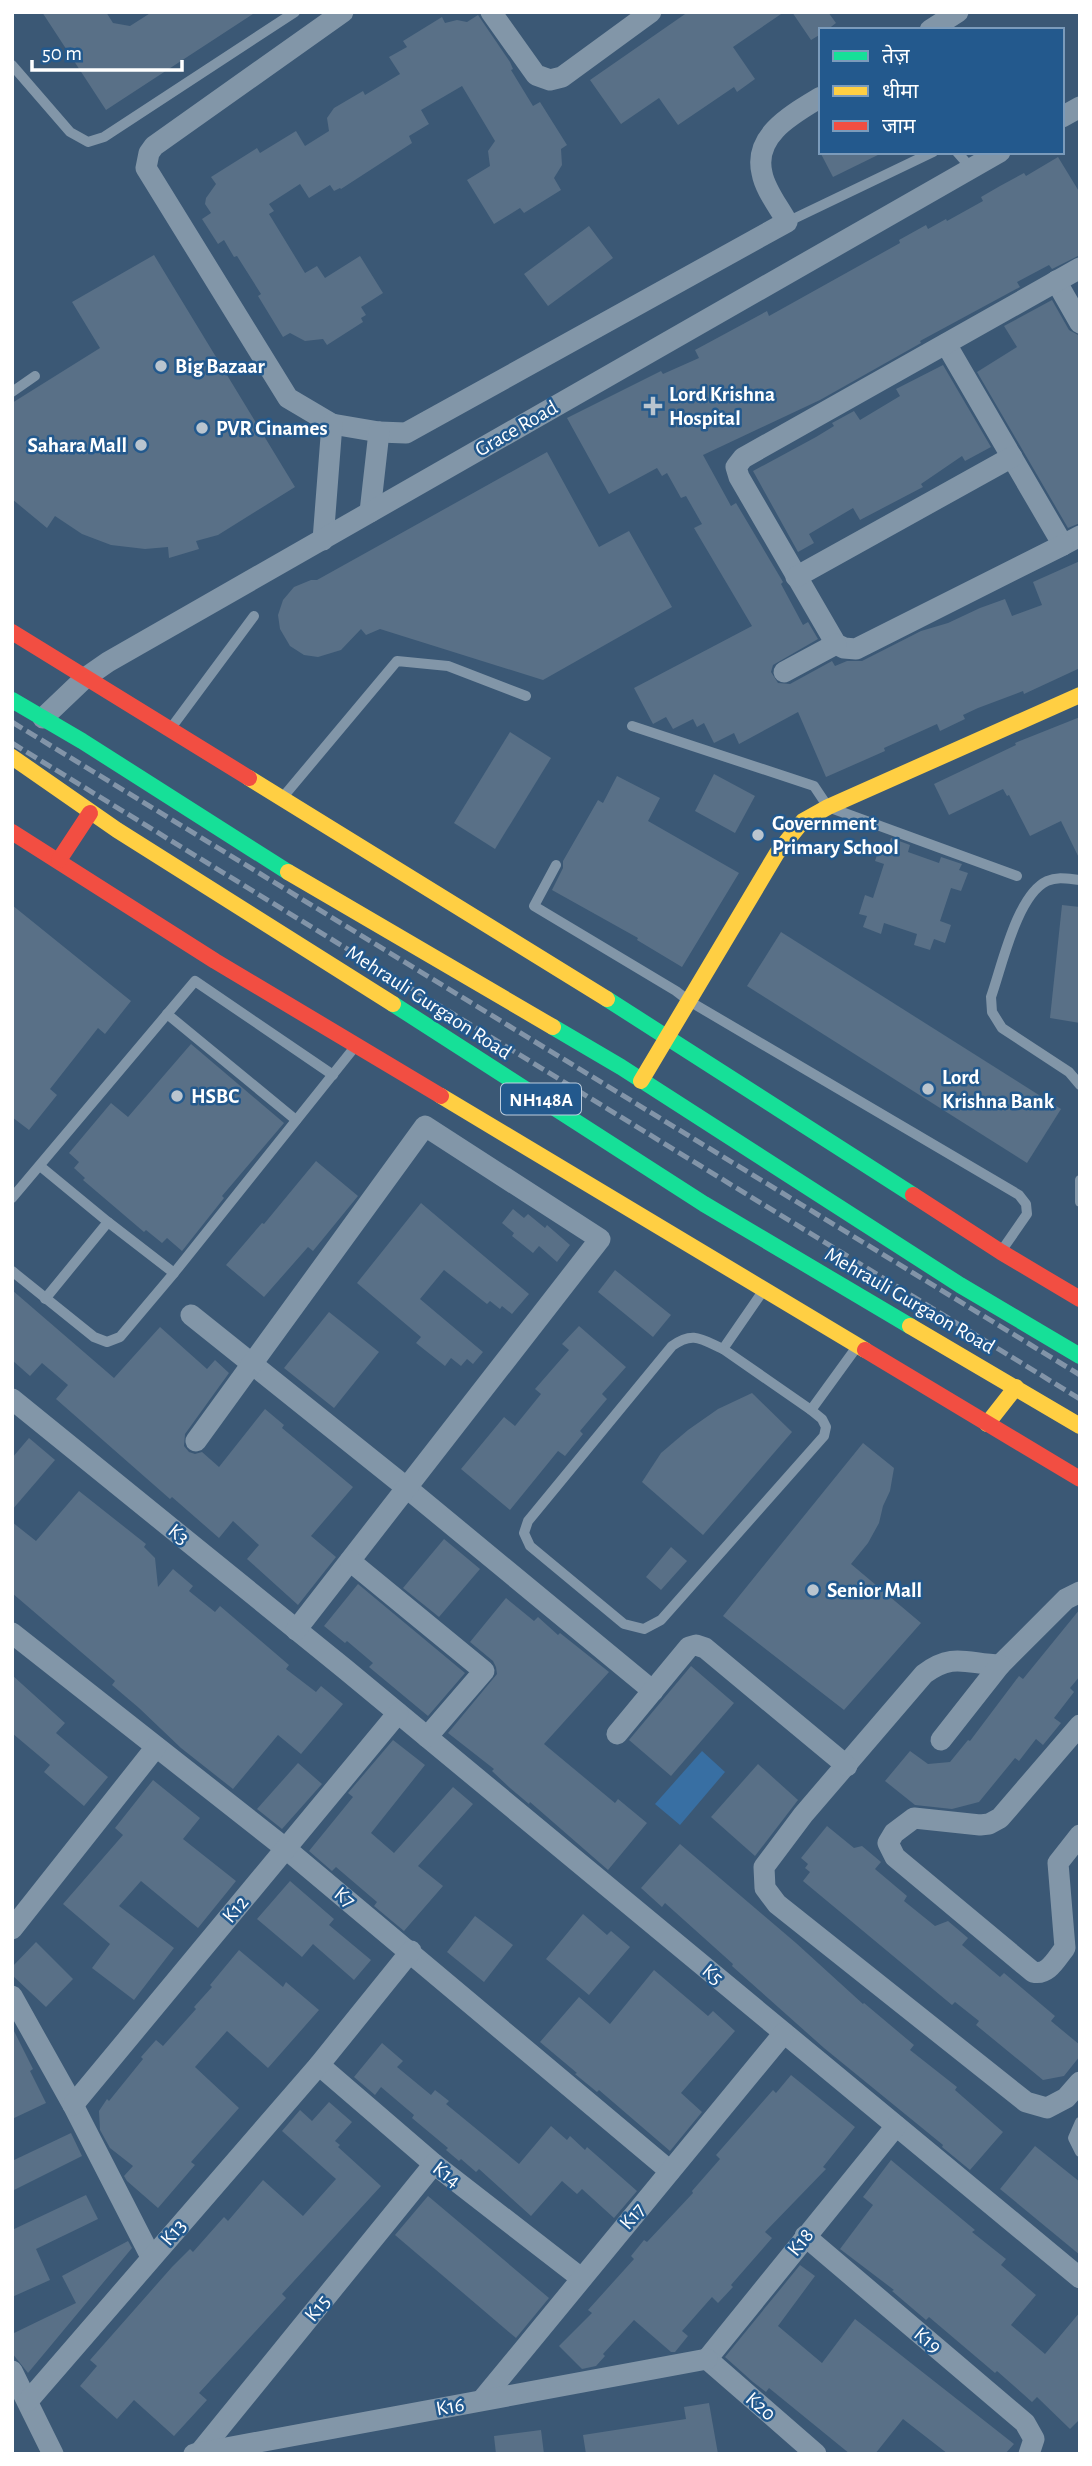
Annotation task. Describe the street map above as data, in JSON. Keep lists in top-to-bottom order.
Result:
{
  "streets": {
    "main road": ["Mehrauli Gurgaon Road", "NH148A"],
    "street": [
      "Grace Road",
      "K3",
      "K7",
      "K12",
      "K5",
      "K14",
      "K17",
      "K13",
      "K18",
      "K15",
      "K19",
      "K16",
      "K20"
    ]
  },
  "crossings": [
    ["Grace Road", "Mehrauli Gurgaon Road"],
    ["K3", "K5"],
    ["K7", "K12"],
    ["K7", "K17"],
    ["K7", "K13"],
    ["K12", "K5"],
    ["K5", "K17"],
    ["K5", "K18"],
    ["K14", "K17"],
    ["K14", "K13"],
    ["K14", "K15"],
    ["K17", "K16"],
    ["K18", "K19"],
    ["K18", "K16"],
    ["K18", "K20"],
    ["K15", "K16"],
    ["K16", "K20"]
  ],
  "places": {
    "other": [
      "Big Bazaar",
      "PVR Cinames",
      "Sahara Mall",
      "Government Primary School",
      "Lord Krishna Bank",
      "HSBC",
      "Senior Mall"
    ],
    "health": ["Lord Krishna Hospital"]
  },
  "legend": ["तेज़", "धीमा", "जाम"],
  "scale_bar": "50 m"
}
